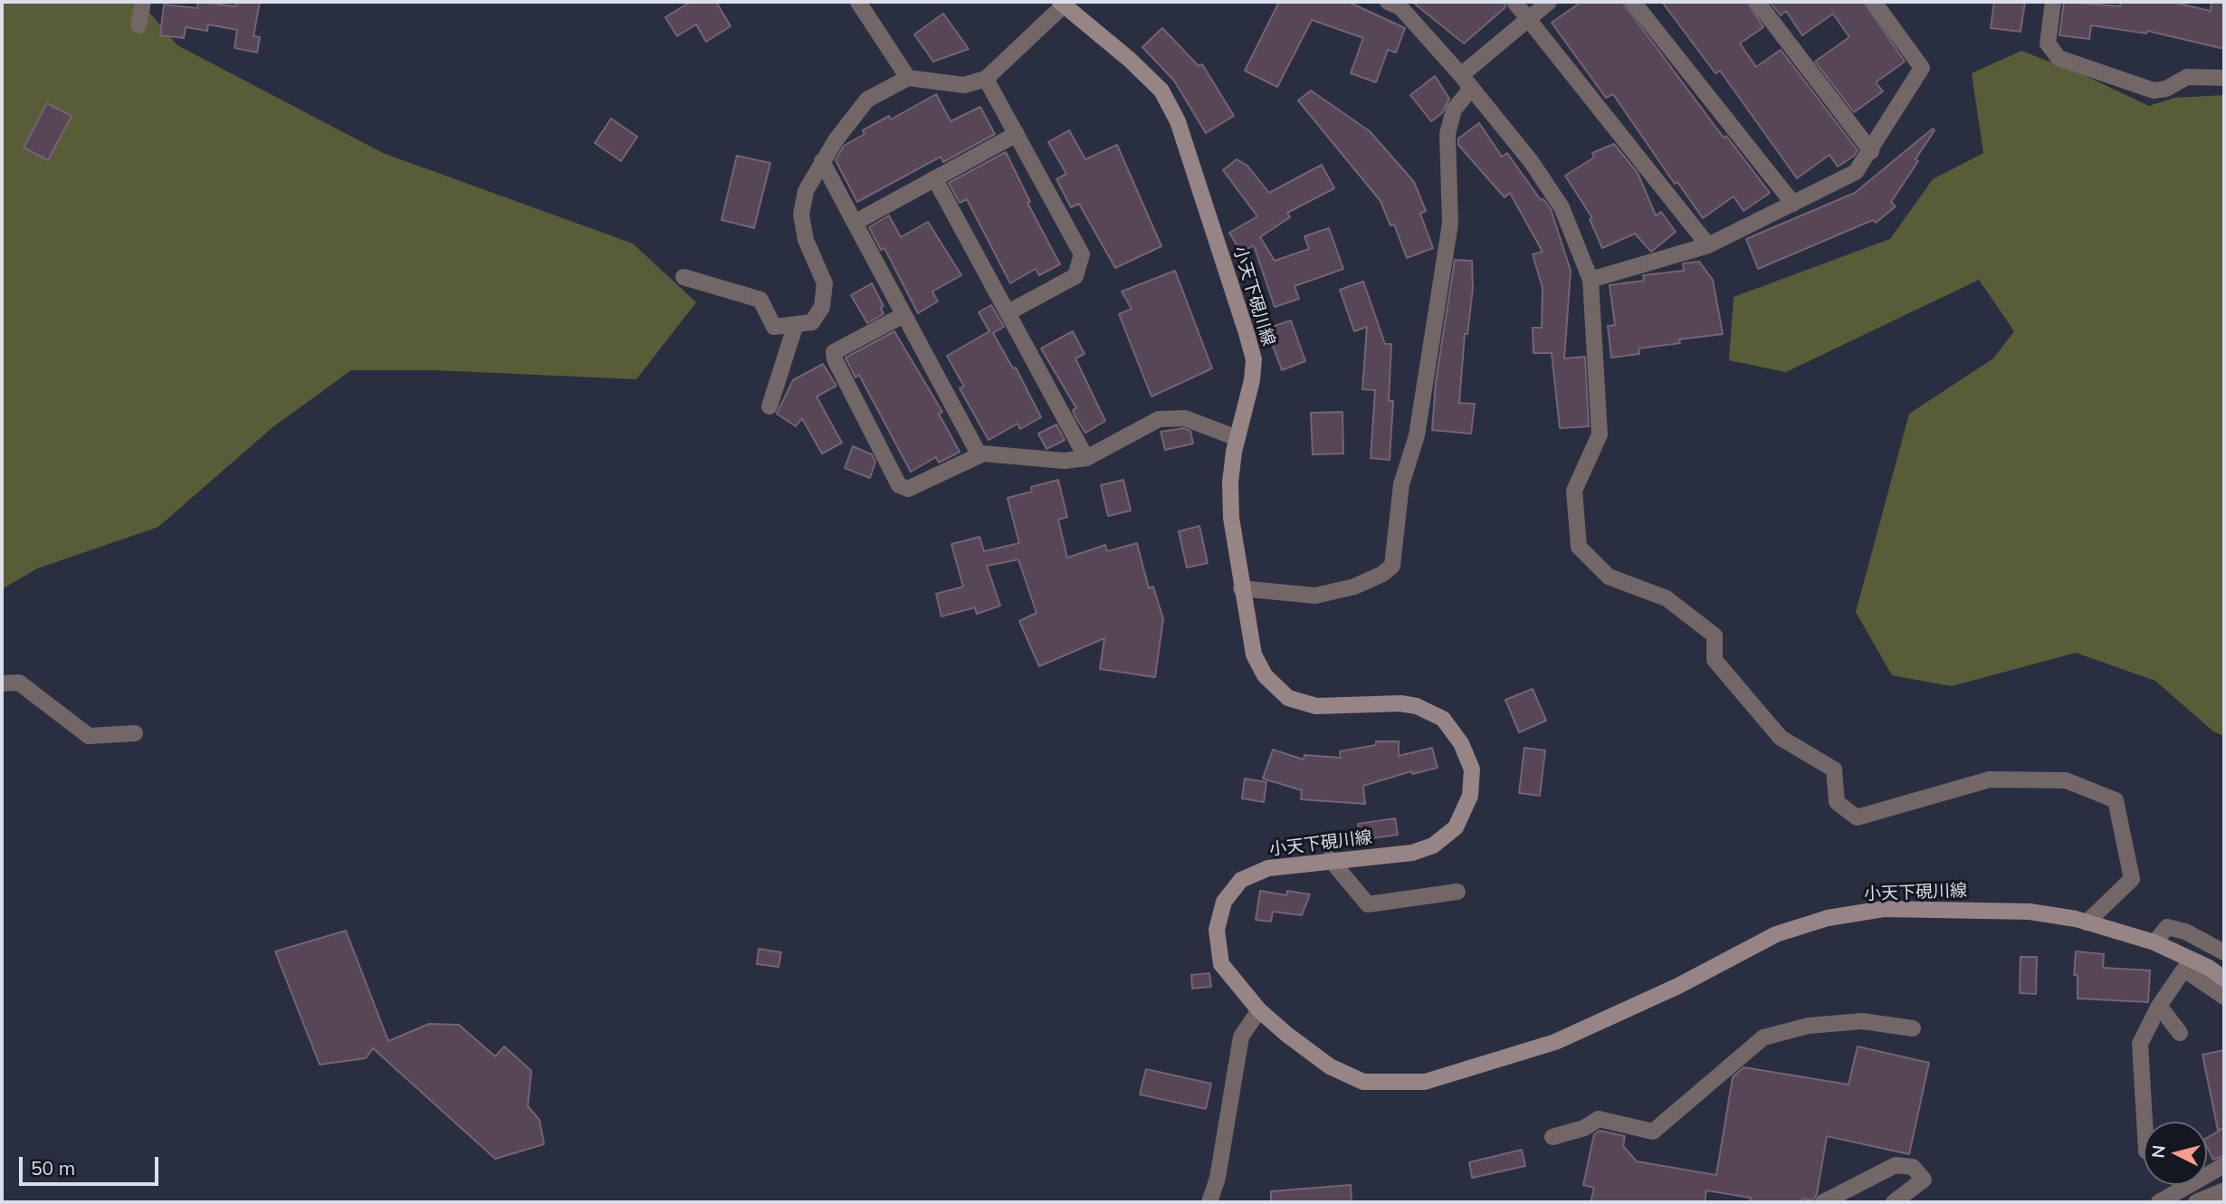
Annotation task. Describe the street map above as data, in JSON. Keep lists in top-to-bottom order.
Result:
{
  "streets": {
    "main road": ["小天下硯川線"]
  },
  "scale_bar": "50 m",
  "north": "left"
}
